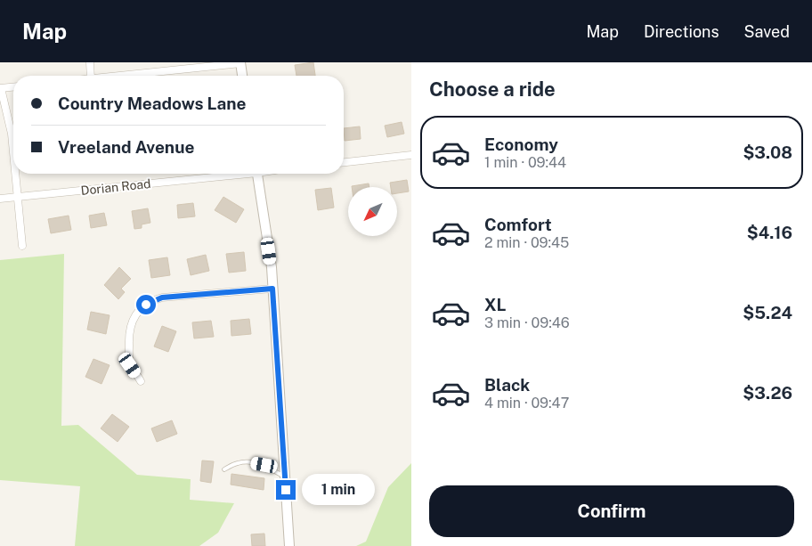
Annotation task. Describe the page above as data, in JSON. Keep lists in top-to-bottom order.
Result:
{
  "streets": {
    "street": ["Dorian Road"]
  },
  "north": "bottom left",
  "page": {
    "header": "Map",
    "nav": ["Map", "Directions", "Saved"],
    "heading": "Choose a ride",
    "banner": ["Country Meadows Lane", "Vreeland Avenue"],
    "list": [
      {
        "name": "Economy",
        "note": "1 min · 09:44",
        "value": "$3.08"
      },
      {
        "name": "Comfort",
        "note": "2 min · 09:45",
        "value": "$4.16"
      },
      {
        "name": "XL",
        "note": "3 min · 09:46",
        "value": "$5.24"
      },
      {
        "name": "Black",
        "note": "4 min · 09:47",
        "value": "$3.26"
      }
    ],
    "bubble": "1 min",
    "buttons": "Confirm"
  }
}
